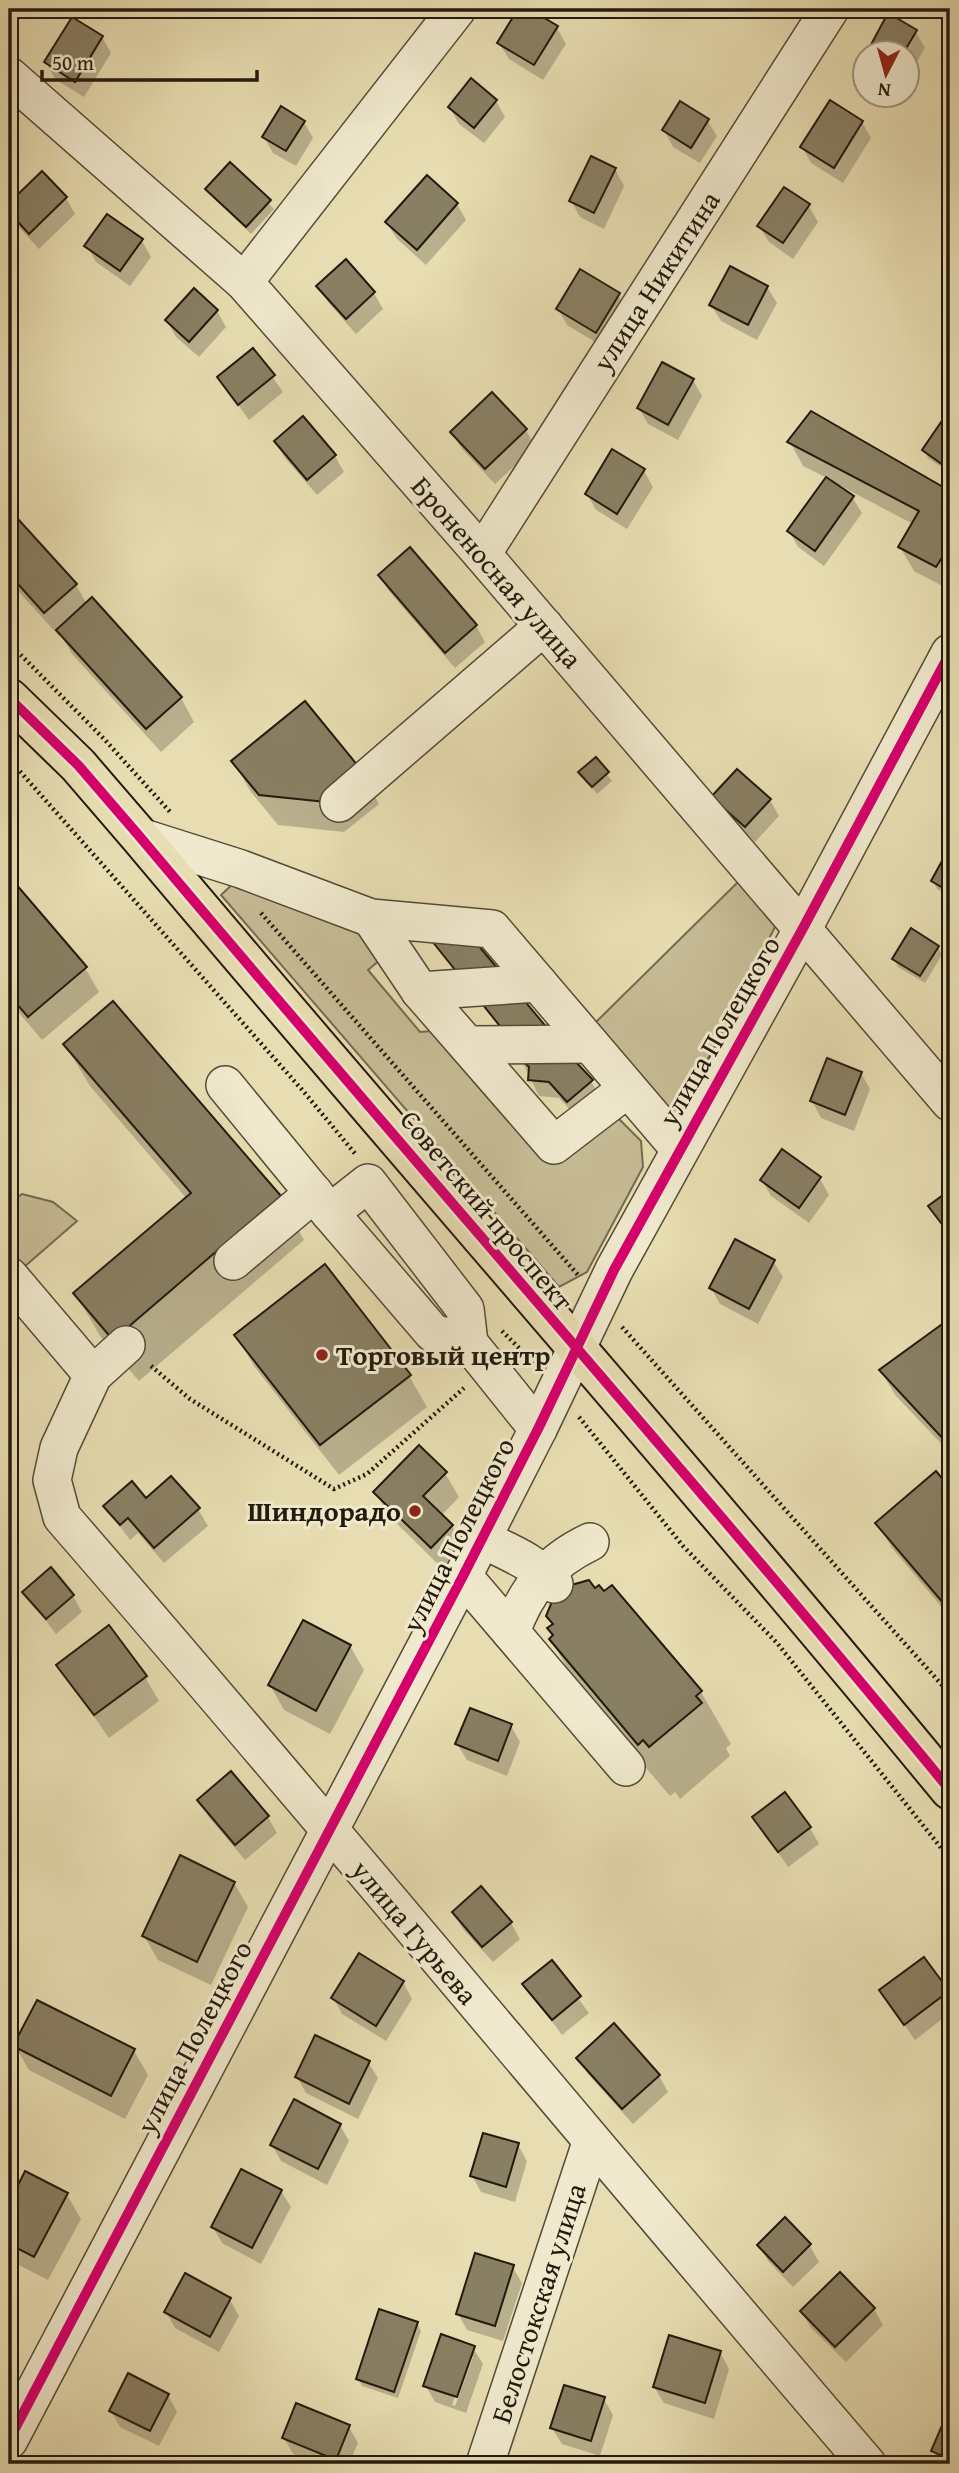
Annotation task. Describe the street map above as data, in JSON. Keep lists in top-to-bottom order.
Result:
{
  "streets": {
    "main road": ["Советский проспект"],
    "street": [
      "улица Никитина",
      "Броненосная улица",
      "улица Полецкого",
      "улица Гурьева",
      "Белостокская улица"
    ]
  },
  "crossings": [
    ["улица Никитина", "Броненосная улица"],
    ["Броненосная улица", "улица Полецкого"],
    ["улица Полецкого", "Советский проспект"],
    ["улица Полецкого", "улица Гурьева"],
    ["улица Гурьева", "Белостокская улица"]
  ],
  "places": ["Торговый центр", "Шиндорадо"],
  "scale_bar": "50 m",
  "north": "bottom"
}
